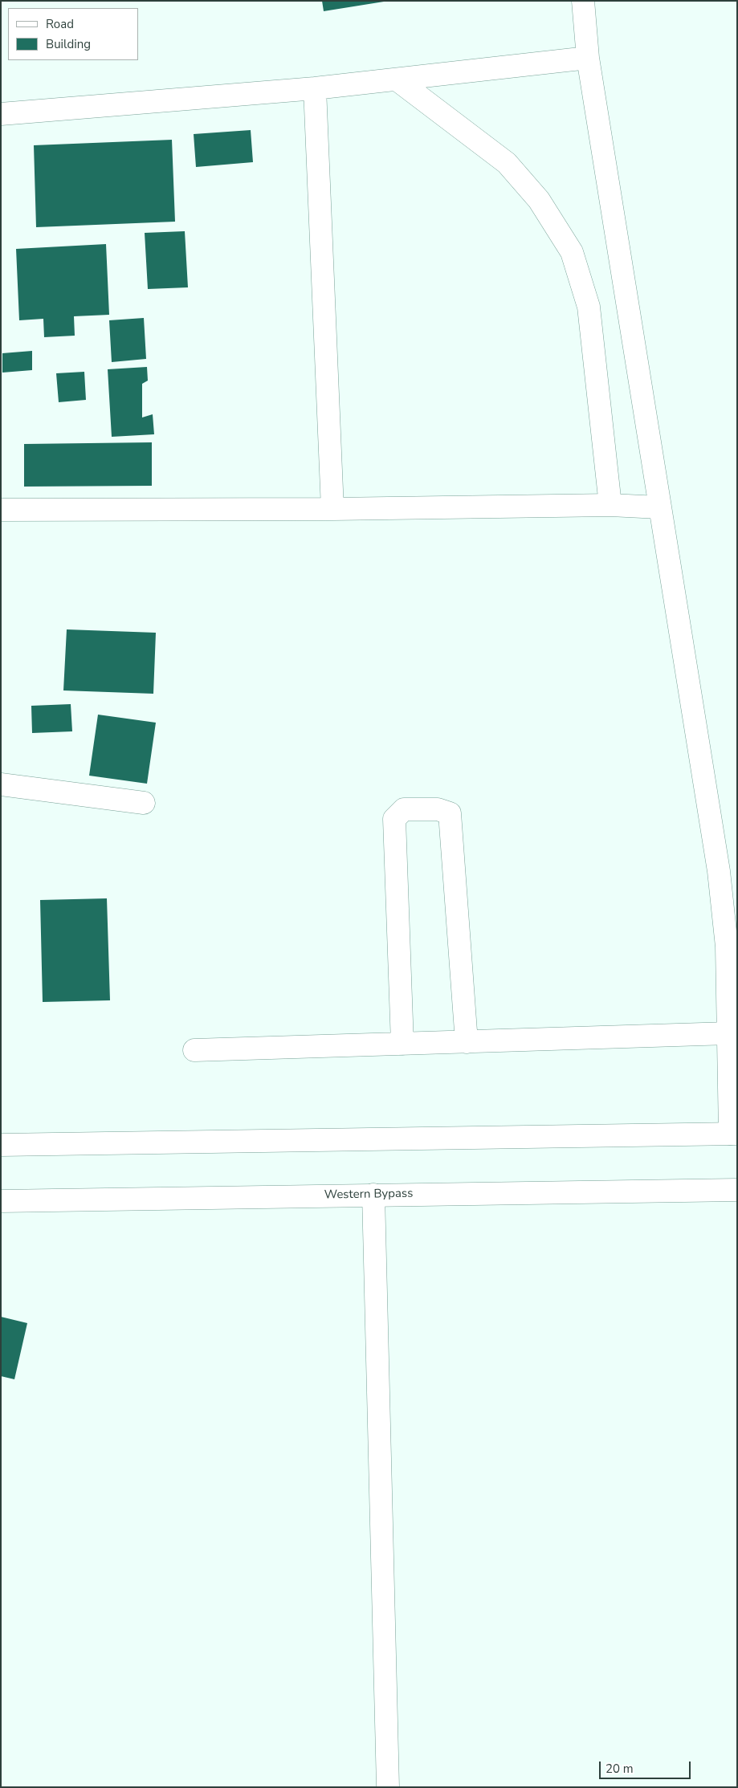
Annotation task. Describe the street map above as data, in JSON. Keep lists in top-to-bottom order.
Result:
{
  "streets": {
    "street": ["Western Bypass"]
  },
  "legend": ["Road", "Building"],
  "scale_bar": "20 m"
}
